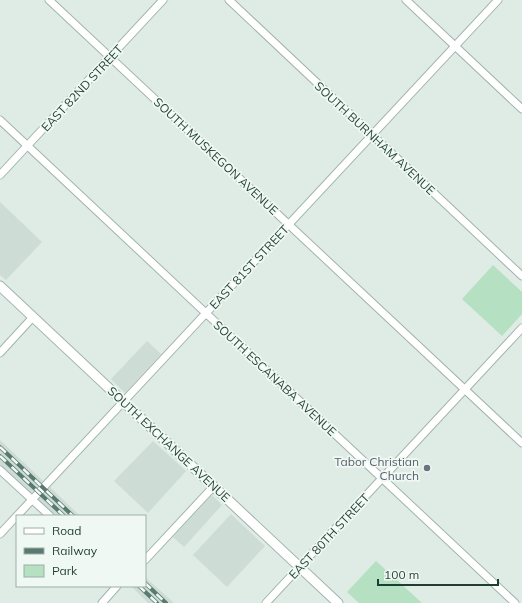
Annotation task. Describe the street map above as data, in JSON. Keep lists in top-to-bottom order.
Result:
{
  "streets": {
    "street": [
      "EAST 82ND STREET",
      "SOUTH BURNHAM AVENUE",
      "SOUTH MUSKEGON AVENUE",
      "EAST 81ST STREET",
      "SOUTH ESCANABA AVENUE",
      "SOUTH EXCHANGE AVENUE",
      "EAST 80TH STREET"
    ]
  },
  "crossings": [
    ["EAST 82ND STREET", "SOUTH MUSKEGON AVENUE"],
    ["EAST 82ND STREET", "SOUTH ESCANABA AVENUE"],
    ["SOUTH BURNHAM AVENUE", "EAST 81ST STREET"],
    ["SOUTH MUSKEGON AVENUE", "EAST 81ST STREET"],
    ["SOUTH MUSKEGON AVENUE", "EAST 80TH STREET"],
    ["EAST 81ST STREET", "SOUTH ESCANABA AVENUE"],
    ["EAST 81ST STREET", "SOUTH EXCHANGE AVENUE"],
    ["SOUTH ESCANABA AVENUE", "EAST 80TH STREET"],
    ["SOUTH EXCHANGE AVENUE", "EAST 80TH STREET"]
  ],
  "places": ["Tabor Christian Church"],
  "legend": ["Road", "Railway", "Park"],
  "scale_bar": "100 m"
}
